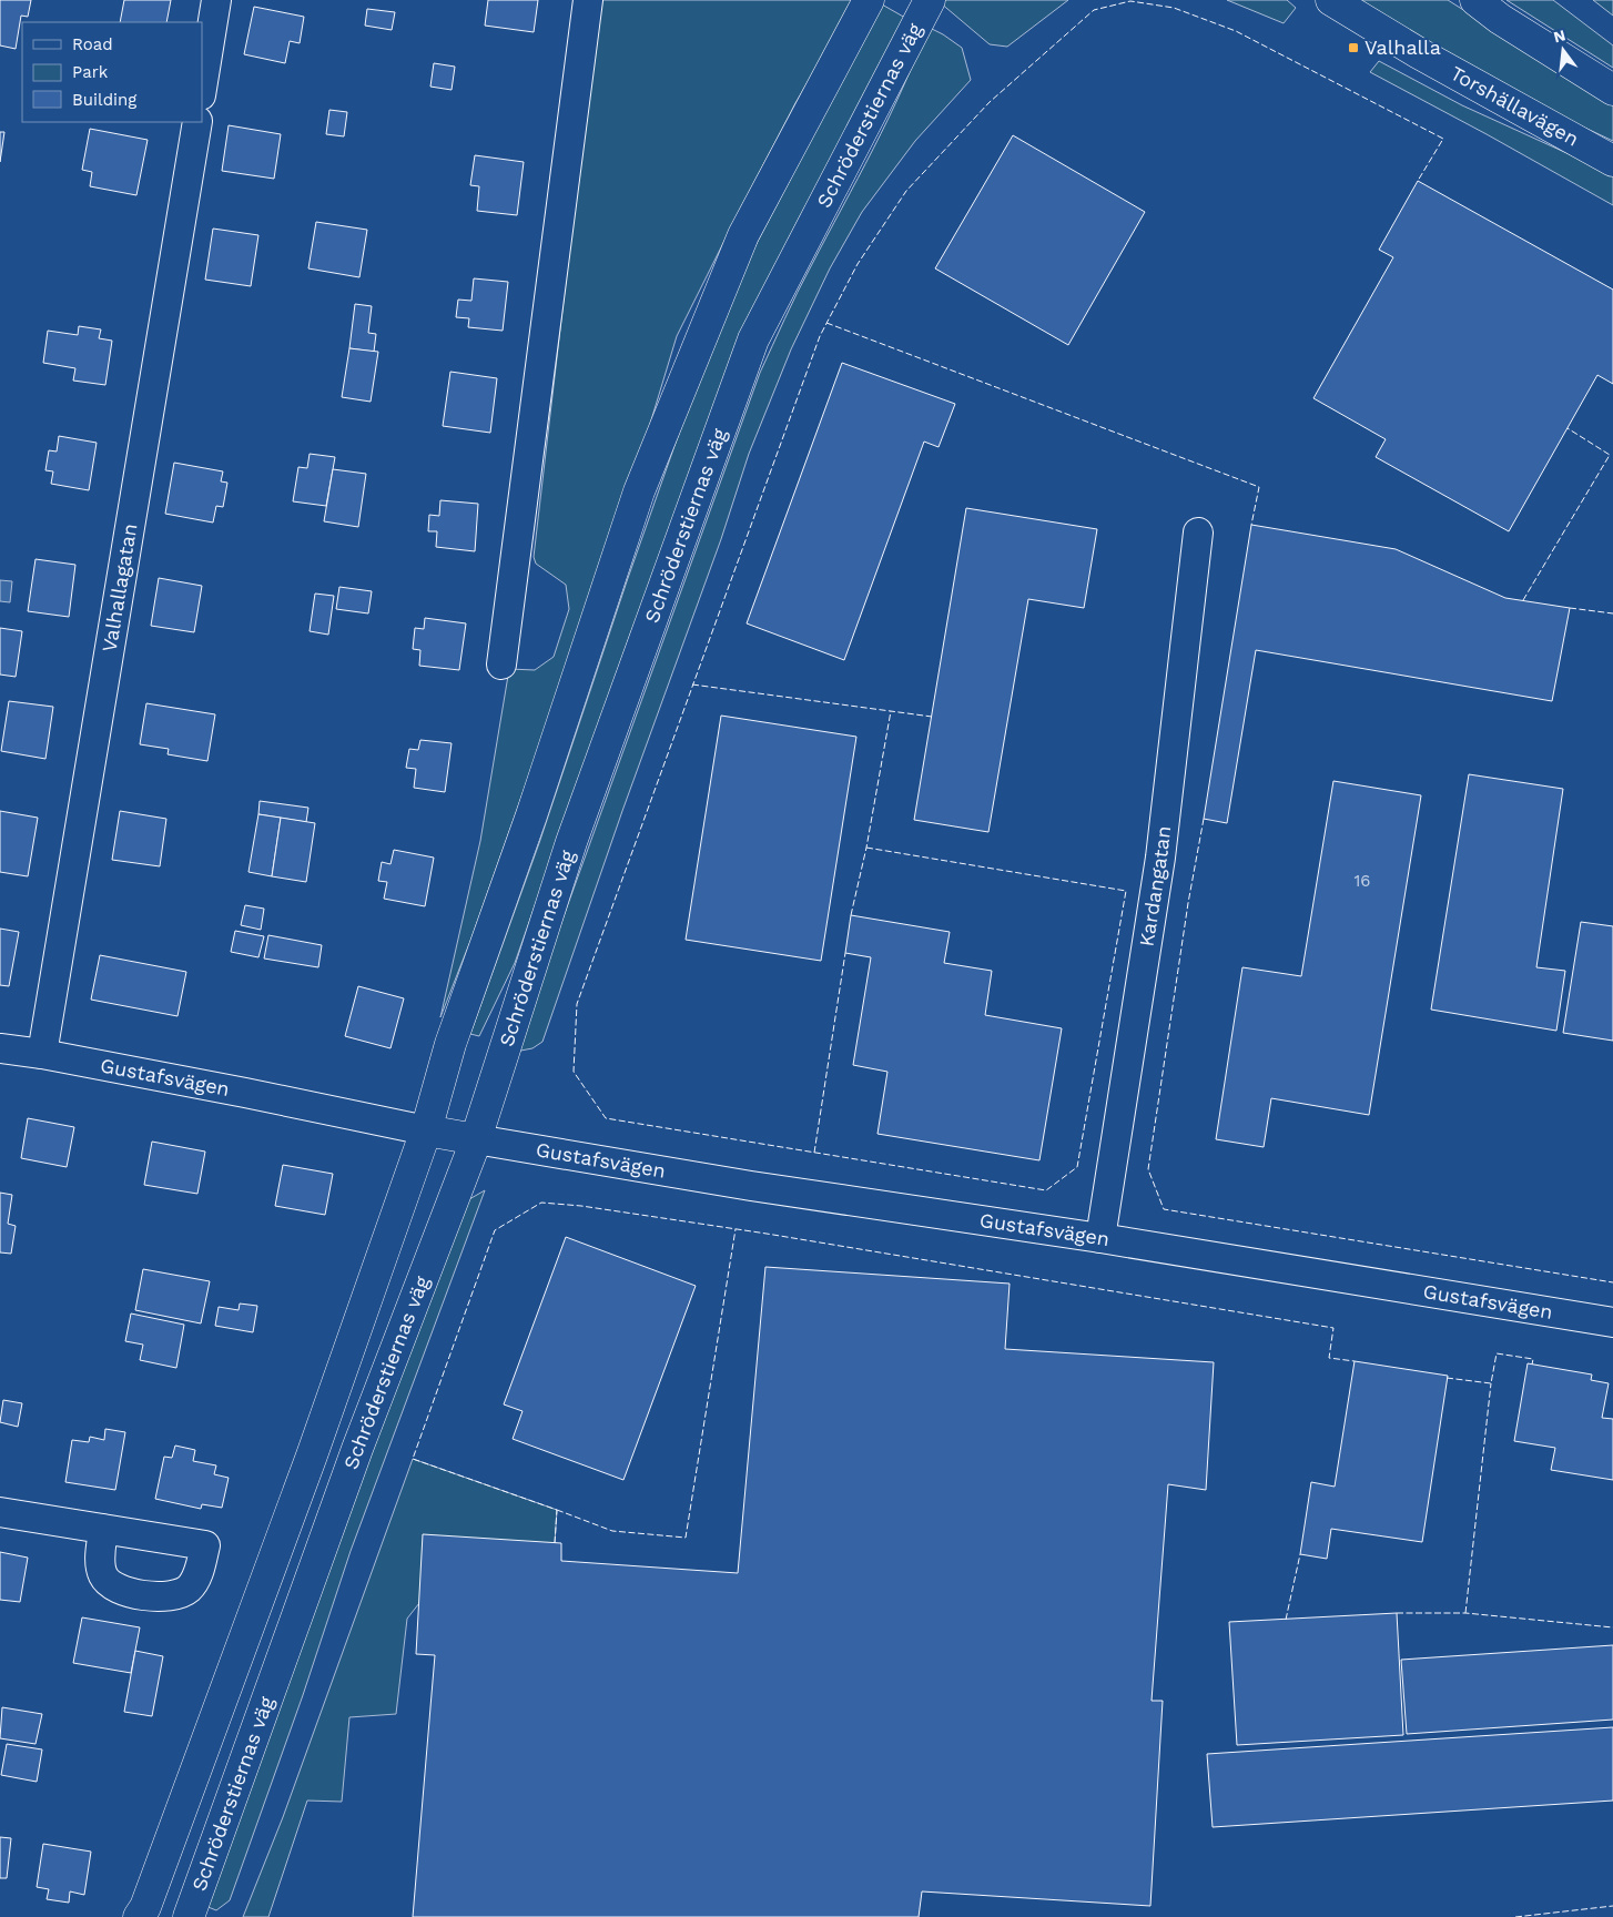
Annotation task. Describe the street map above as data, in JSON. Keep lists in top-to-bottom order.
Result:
{
  "streets": {
    "street": [
      "Torshällavägen",
      "Schröderstiernas väg",
      "Valhallagatan",
      "Kardangatan",
      "Gustafsvägen"
    ]
  },
  "crossings": [
    ["Schröderstiernas väg", "Gustafsvägen"],
    ["Valhallagatan", "Gustafsvägen"],
    ["Kardangatan", "Gustafsvägen"]
  ],
  "places": {
    "transit": ["Valhalla"]
  },
  "house_numbers": ["16"],
  "legend": ["Road", "Park", "Building"],
  "north": "top"
}
